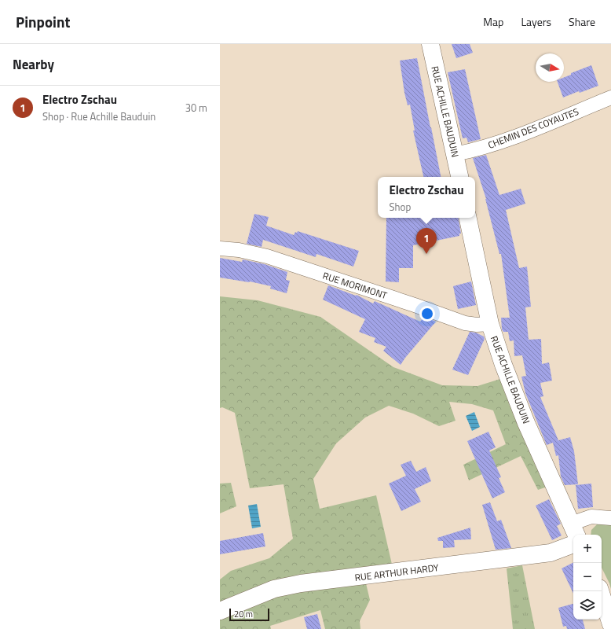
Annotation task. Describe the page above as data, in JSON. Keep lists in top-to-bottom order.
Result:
{
  "streets": {
    "street": [
      "RUE ACHILLE BAUDUIN",
      "CHEMIN DES COYAUTES",
      "RUE MORIMONT",
      "RUE ARTHUR HARDY"
    ]
  },
  "crossings": [
    ["RUE ACHILLE BAUDUIN", "CHEMIN DES COYAUTES"],
    ["RUE ACHILLE BAUDUIN", "RUE MORIMONT"]
  ],
  "scale_bar": "20 m",
  "north": "right",
  "page": {
    "header": "Pinpoint",
    "nav": ["Map", "Layers", "Share"],
    "heading": "Nearby",
    "list": [
      {
        "mark": "1",
        "name": "Electro Zschau",
        "note": "Shop · Rue Achille Bauduin",
        "value": "30 m"
      }
    ],
    "popup": ["Electro Zschau", "Shop"],
    "pins": "1",
    "map_buttons": ["+", "−"],
    "scale": "20 m"
  }
}
